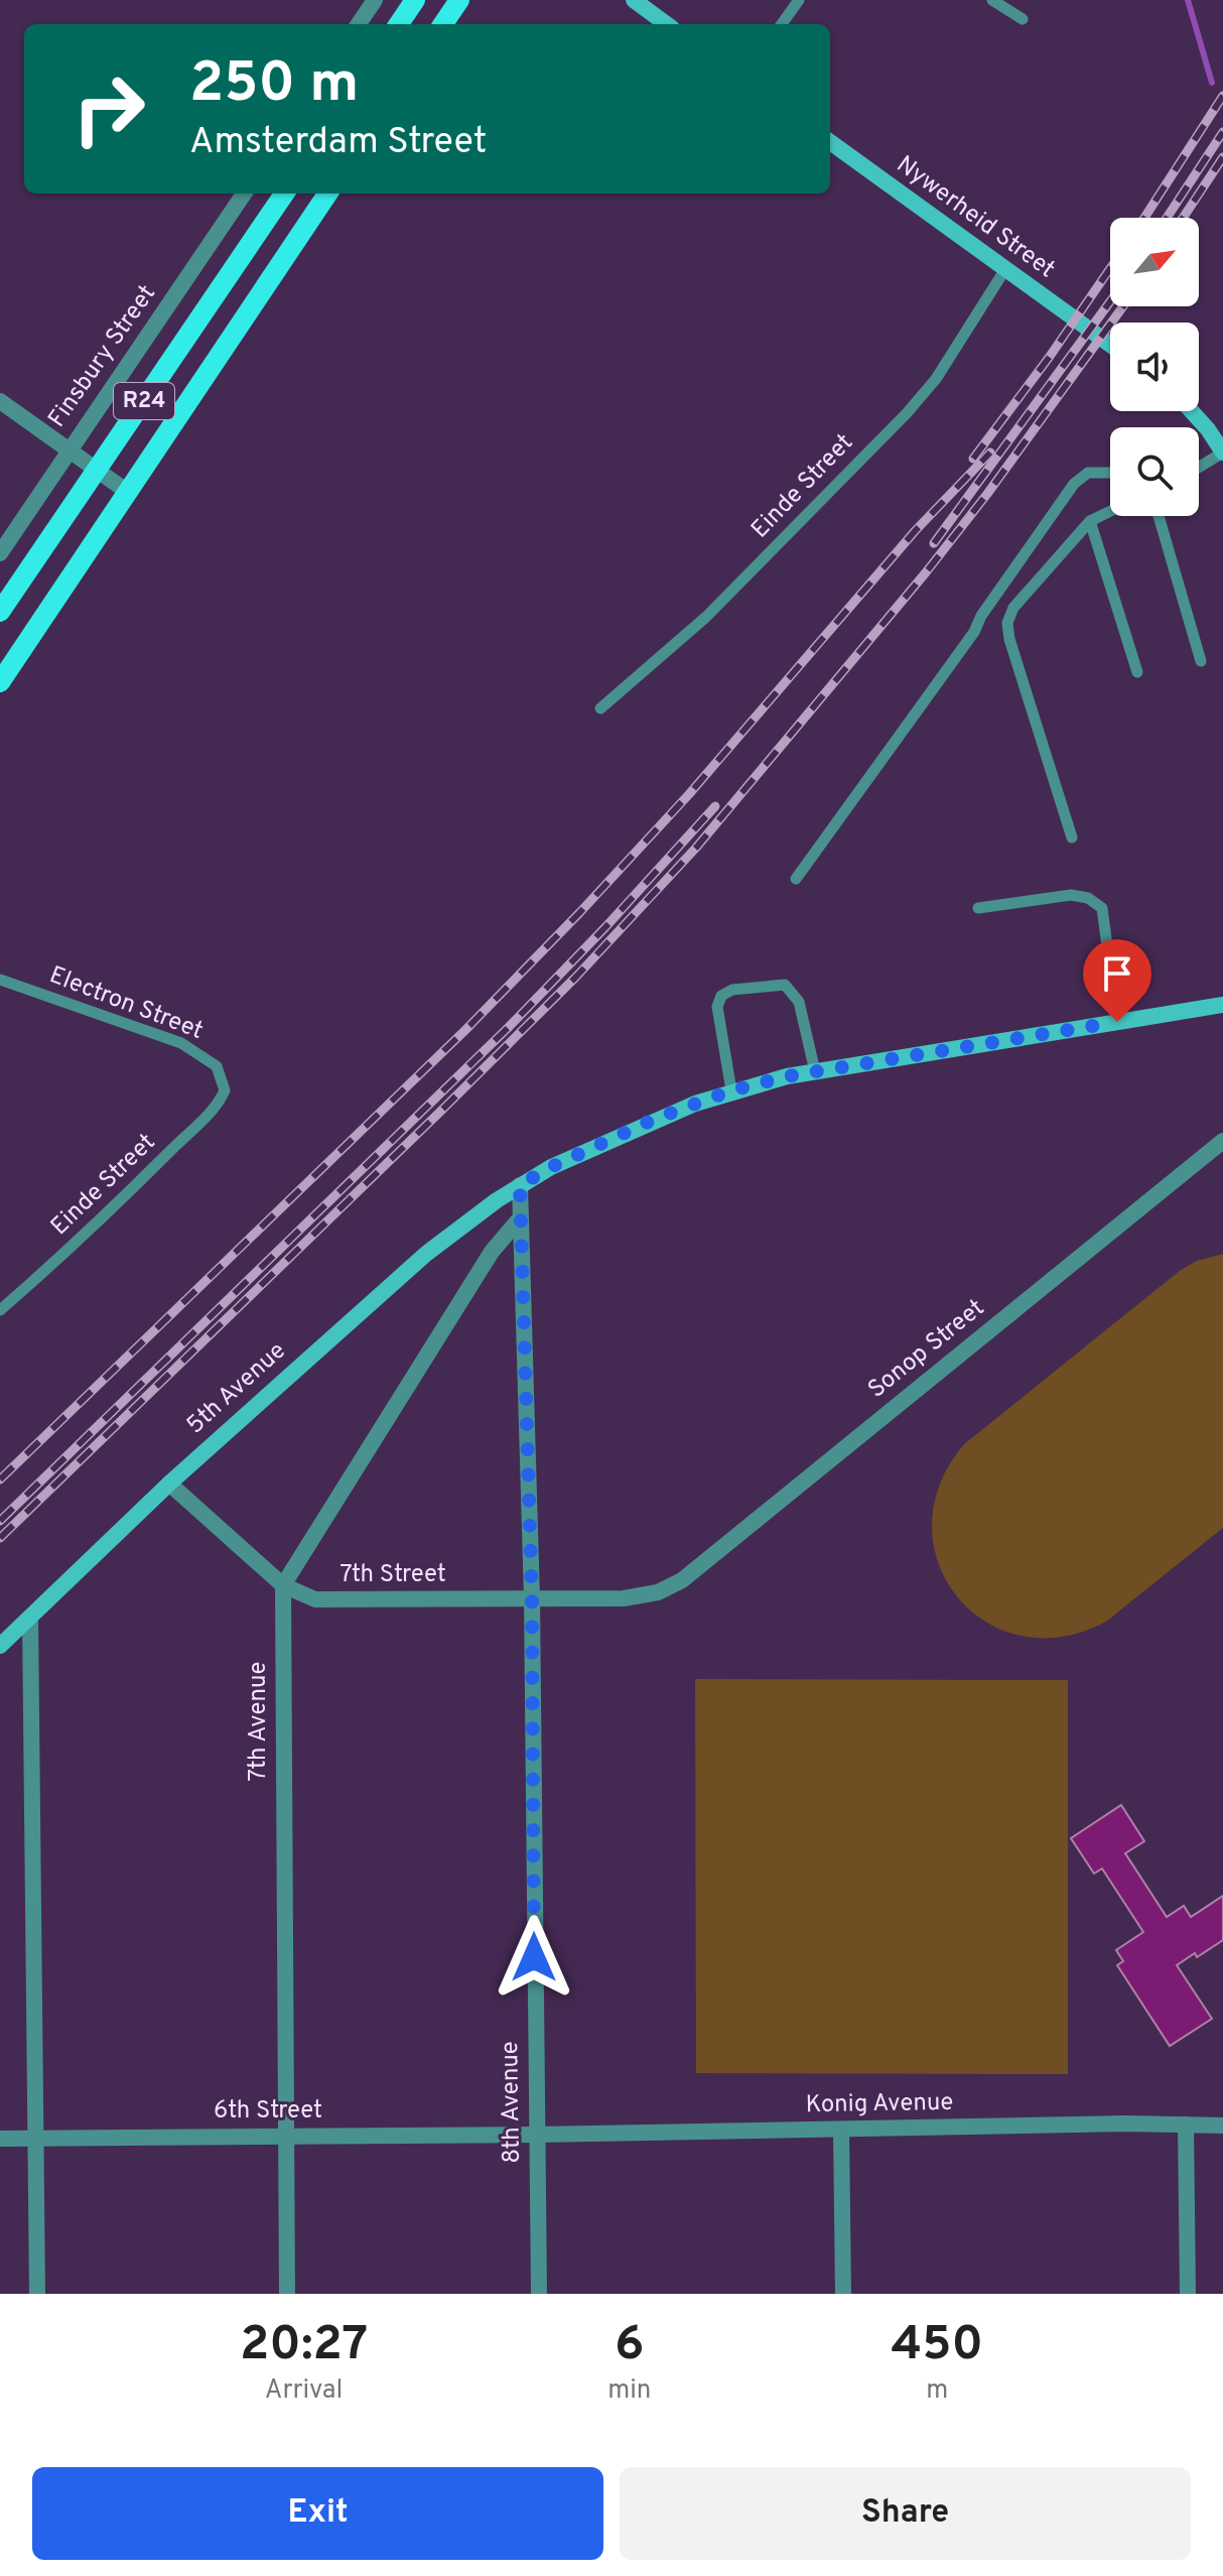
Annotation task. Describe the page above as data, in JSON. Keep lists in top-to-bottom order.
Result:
{
  "streets": {
    "main road": ["R24"],
    "street": [
      "Nywerheid Street",
      "Finsbury Street",
      "Sonop Street",
      "5th Avenue",
      "7th Street",
      "7th Avenue",
      "8th Avenue",
      "Konig Avenue",
      "6th Street"
    ],
    "lane": ["Einde Street", "Electron Street"]
  },
  "crossings": [
    ["Nywerheid Street", "Einde Street"],
    ["Einde Street", "Electron Street"],
    ["Sonop Street", "7th Street"],
    ["5th Avenue", "7th Street"],
    ["5th Avenue", "8th Avenue"],
    ["7th Street", "7th Avenue"],
    ["7th Street", "8th Avenue"],
    ["7th Avenue", "6th Street"],
    ["8th Avenue", "Konig Avenue"],
    ["8th Avenue", "6th Street"],
    ["Konig Avenue", "6th Street"]
  ],
  "north": "top right",
  "page": {
    "turn": ["250 m", "Amsterdam Street"],
    "eta": [
      "20:27",
      "Arrival",
      "6",
      "min",
      "450",
      "m"
    ],
    "buttons": ["Exit", "Share"]
  }
}
